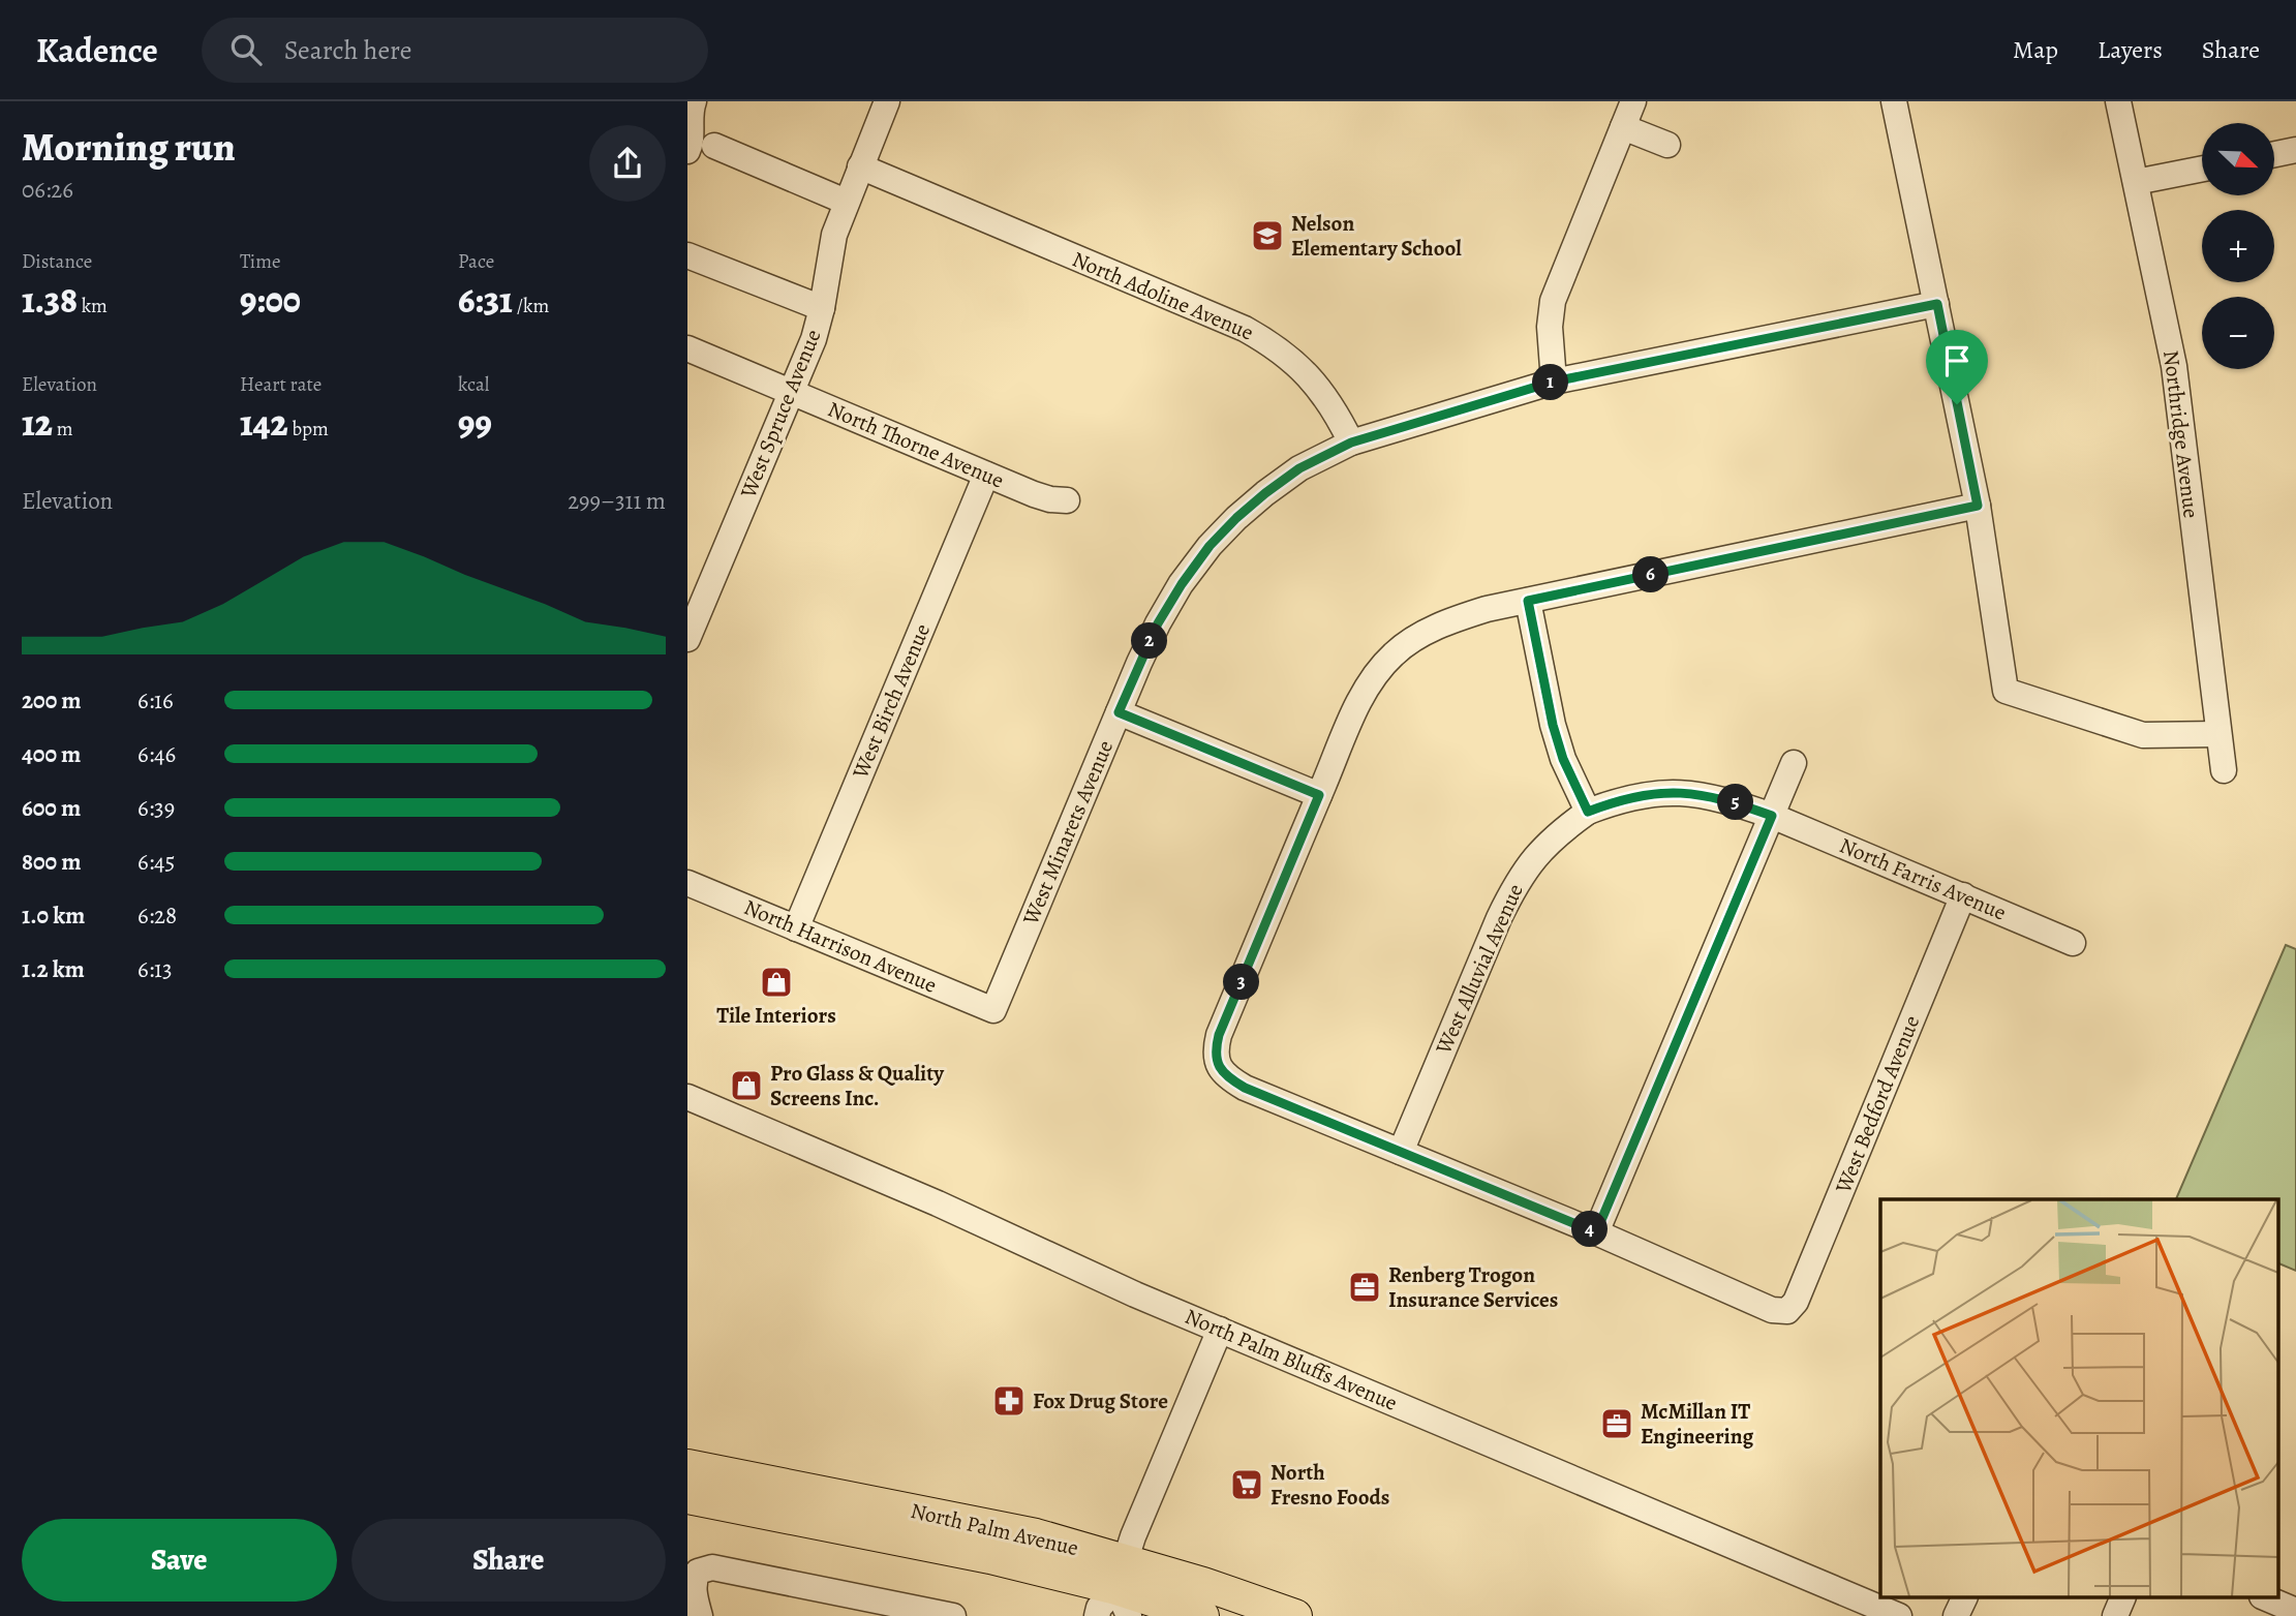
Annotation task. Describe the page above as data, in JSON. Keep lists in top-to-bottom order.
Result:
{
  "streets": {
    "main road": ["North Palm Avenue"],
    "street": [
      "North Adoline Avenue",
      "West Spruce Avenue",
      "Northridge Avenue",
      "North Thorne Avenue",
      "West Birch Avenue",
      "West Minarets Avenue",
      "North Farris Avenue",
      "North Harrison Avenue",
      "West Alluvial Avenue",
      "West Bedford Avenue",
      "North Palm Bluffs Avenue"
    ]
  },
  "crossings": [
    ["North Adoline Avenue", "West Spruce Avenue"],
    ["North Adoline Avenue", "West Minarets Avenue"],
    ["West Spruce Avenue", "North Thorne Avenue"],
    ["North Thorne Avenue", "West Birch Avenue"],
    ["West Birch Avenue", "North Harrison Avenue"],
    ["West Minarets Avenue", "North Harrison Avenue"],
    ["North Farris Avenue", "West Alluvial Avenue"],
    ["North Farris Avenue", "West Bedford Avenue"]
  ],
  "places": {
    "school or university": ["Nelson Elementary School"],
    "shop": ["Tile Interiors", "Pro Glass & Quality Screens Inc."],
    "office": ["Renberg Trogon Insurance Services", "McMillan IT Engineering"],
    "pharmacy": ["Fox Drug Store"],
    "supermarket": ["North Fresno Foods"]
  },
  "north": "bottom right",
  "page": {
    "header": "Kadence",
    "search": "Search here",
    "nav": ["Map", "Layers", "Share"],
    "heading": ["Morning run", "06:26"],
    "map_buttons": ["+", "−"],
    "stats": [
      ["Distance", "1.38 km"],
      ["Time", "9:00"],
      ["Pace", "6:31 /km"],
      ["Elevation", "12 m"],
      ["Heart rate", "142 bpm"],
      ["kcal", "99"]
    ],
    "pins": [
      "1",
      "6",
      "2",
      "5",
      "3",
      "4"
    ],
    "chart": ["Elevation", "299–311 m"],
    "list": [
      {
        "name": "200 m",
        "note": "6:16"
      },
      {
        "name": "400 m",
        "note": "6:46"
      },
      {
        "name": "600 m",
        "note": "6:39"
      },
      {
        "name": "800 m",
        "note": "6:45"
      },
      {
        "name": "1.0 km",
        "note": "6:28"
      },
      {
        "name": "1.2 km",
        "note": "6:13"
      }
    ],
    "buttons": ["Save", "Share"]
  }
}
